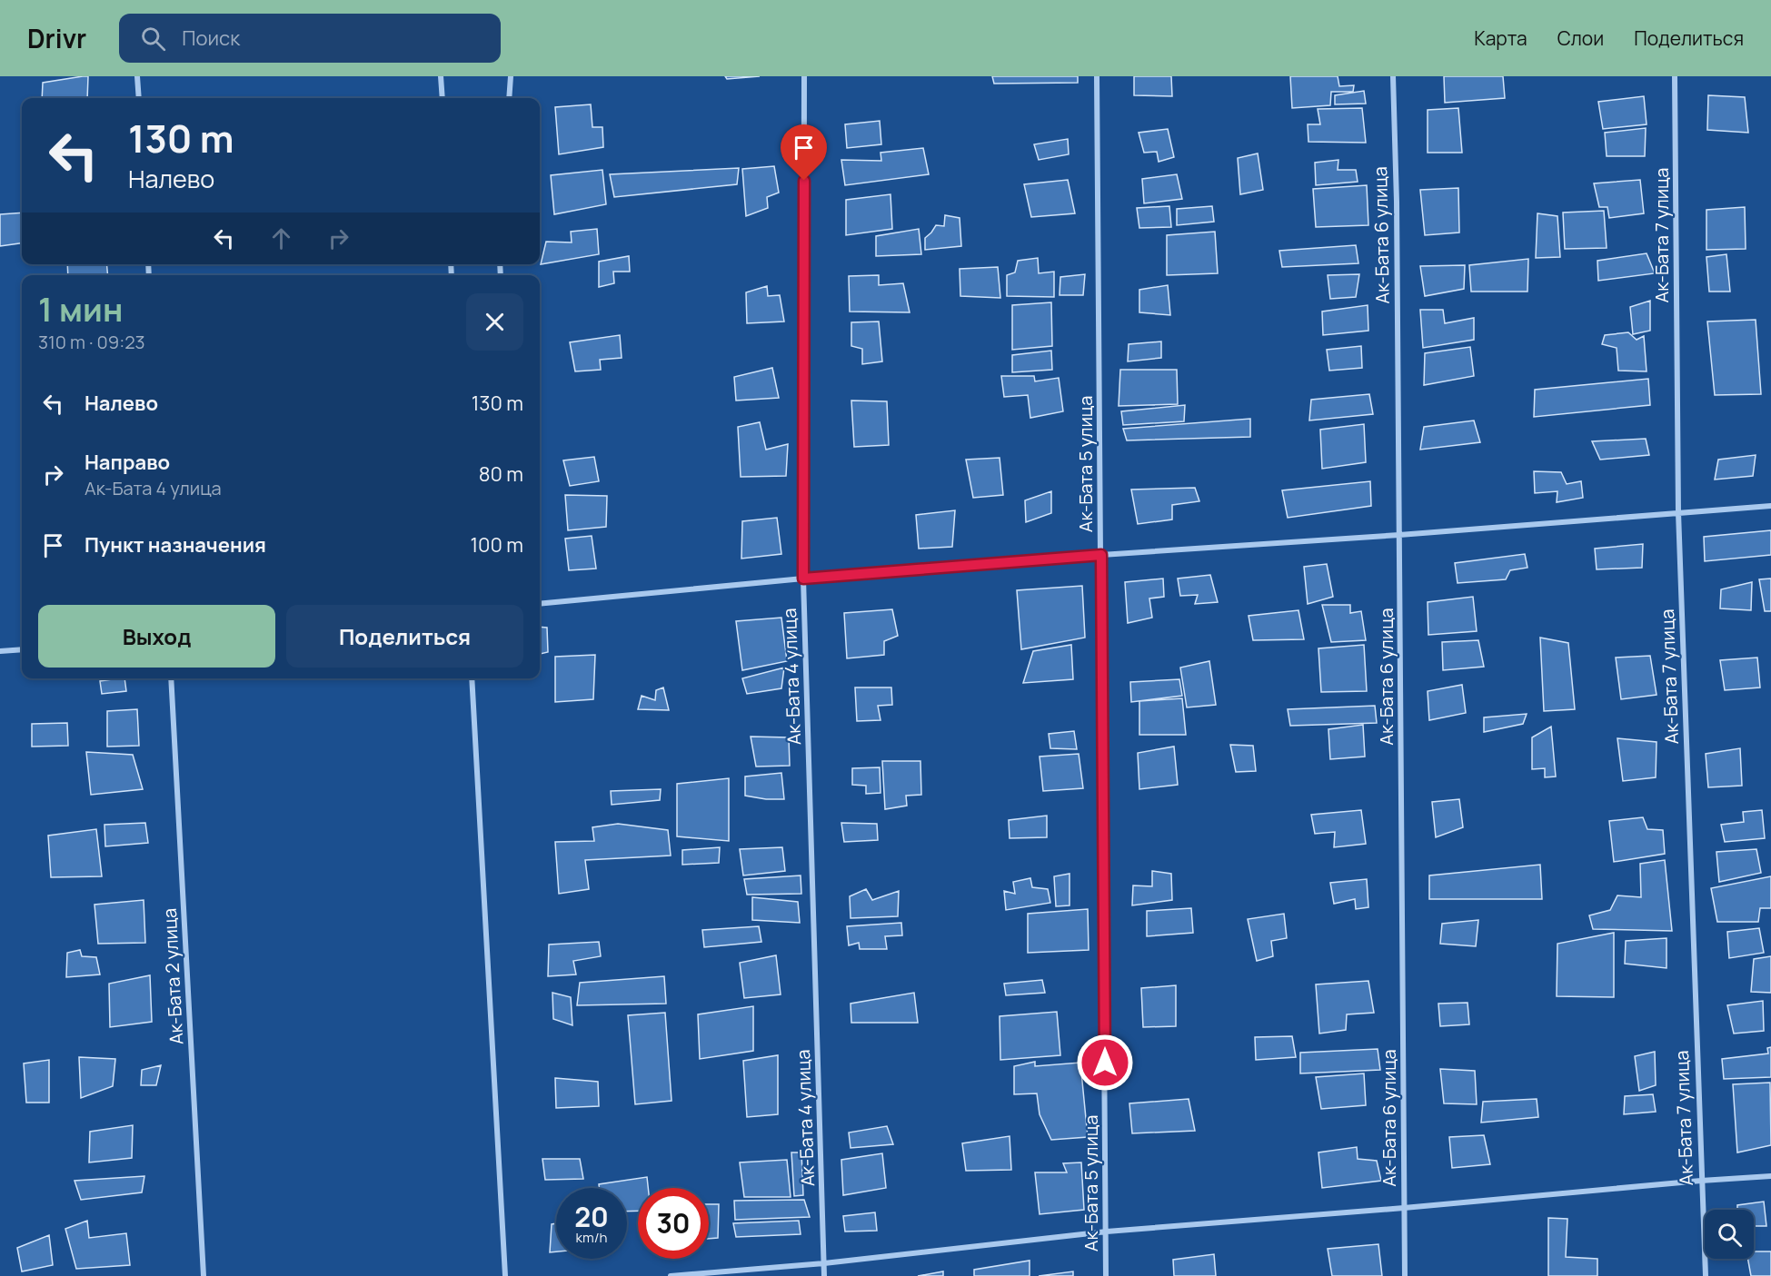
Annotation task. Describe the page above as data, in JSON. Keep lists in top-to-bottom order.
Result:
{
  "streets": {
    "street": [
      "Ак-Бата 6 улица",
      "Ак-Бата 7 улица",
      "Ак-Бата 5 улица",
      "Ак-Бата 4 улица",
      "Ак-Бата 2 улица"
    ]
  },
  "page": {
    "header": "Drivr",
    "search": "Поиск",
    "nav": ["Карта", "Слои", "Поделиться"],
    "turn": ["130 m", "Налево"],
    "heading": ["1 мин", "310 m · 09:23"],
    "list": [
      {
        "name": "Налево",
        "value": "130 m"
      },
      {
        "name": "Направо",
        "note": "Ак-Бата 4 улица",
        "value": "80 m"
      },
      {
        "name": "Пункт назначения",
        "value": "100 m"
      }
    ],
    "buttons": ["Выход", "Поделиться"],
    "speed": "20 km/h",
    "limit": "30"
  }
}
